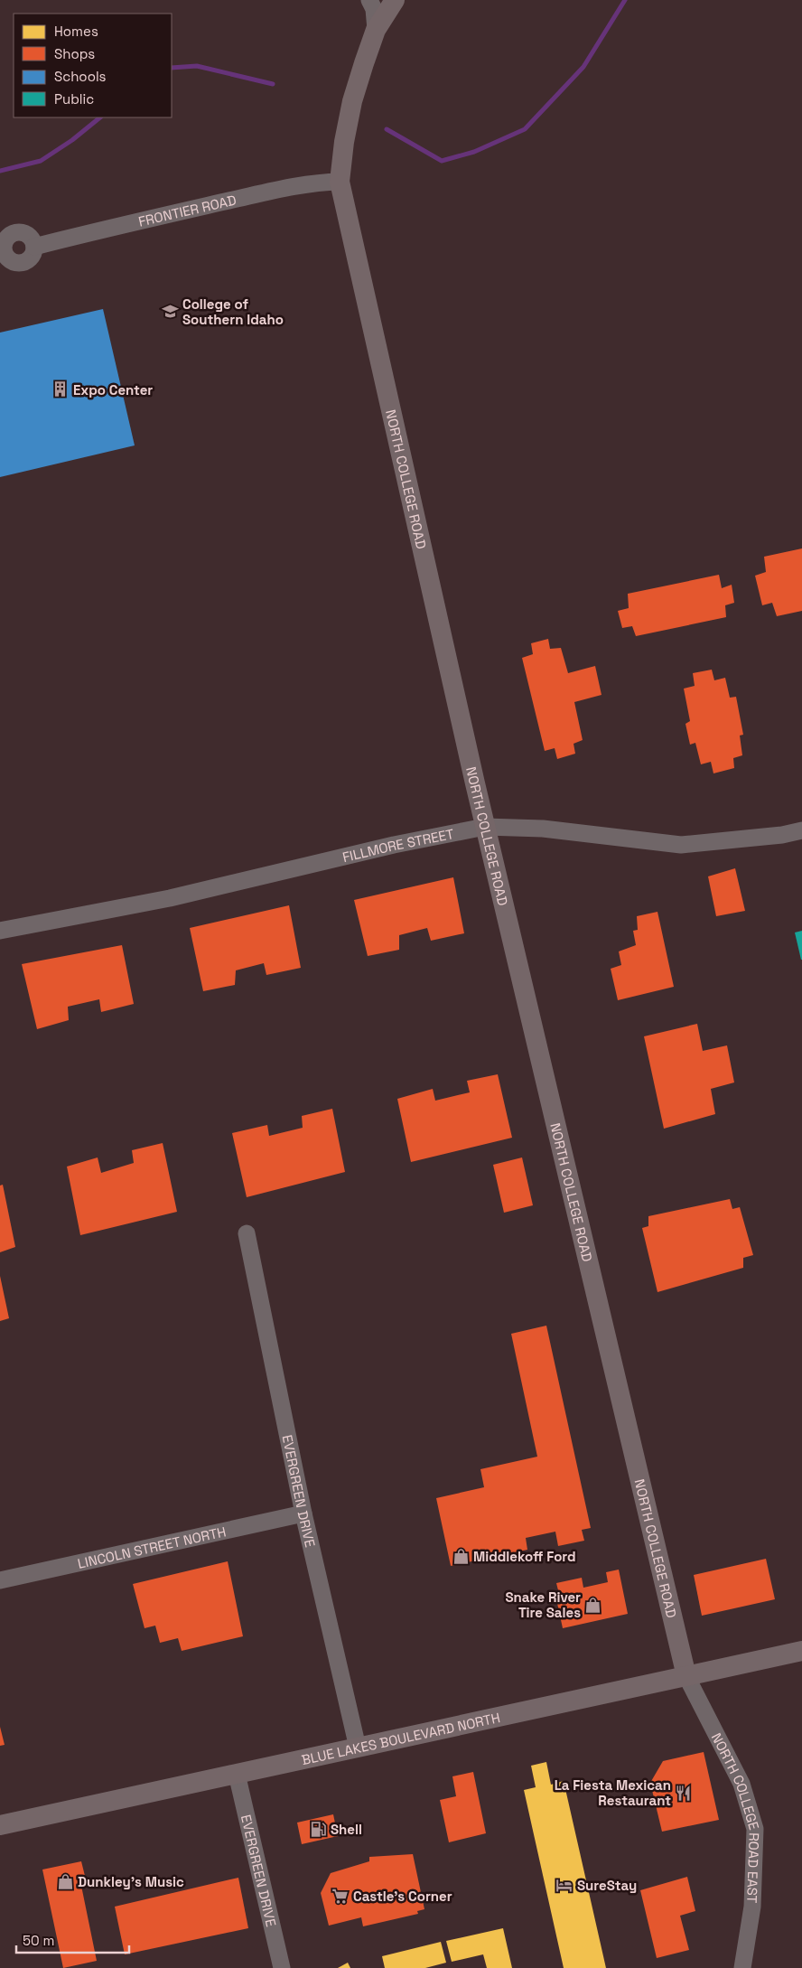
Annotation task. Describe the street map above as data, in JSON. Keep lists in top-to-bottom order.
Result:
{
  "streets": {
    "main road": ["NORTH COLLEGE ROAD", "BLUE LAKES BOULEVARD NORTH"],
    "street": [
      "FRONTIER ROAD",
      "FILLMORE STREET",
      "EVERGREEN DRIVE",
      "LINCOLN STREET NORTH",
      "NORTH COLLEGE ROAD EAST"
    ]
  },
  "crossings": [
    ["FRONTIER ROAD", "NORTH COLLEGE ROAD"],
    ["NORTH COLLEGE ROAD", "FILLMORE STREET"],
    ["NORTH COLLEGE ROAD", "BLUE LAKES BOULEVARD NORTH"],
    ["NORTH COLLEGE ROAD", "NORTH COLLEGE ROAD EAST"],
    ["EVERGREEN DRIVE", "LINCOLN STREET NORTH"],
    ["EVERGREEN DRIVE", "BLUE LAKES BOULEVARD NORTH"],
    ["BLUE LAKES BOULEVARD NORTH", "NORTH COLLEGE ROAD EAST"]
  ],
  "places": {
    "school or university": ["College of Southern Idaho"],
    "building": ["Expo Center"],
    "shop": ["Middlekoff Ford", "Snake River Tire Sales", "Dunkley's Music"],
    "restaurant": ["La Fiesta Mexican Restaurant"],
    "fuel station": ["Shell"],
    "hotel": ["SureStay"],
    "supermarket": ["Castle's Corner"]
  },
  "legend": [
    "Homes",
    "Shops",
    "Schools",
    "Public"
  ],
  "scale_bar": "50 m"
}
